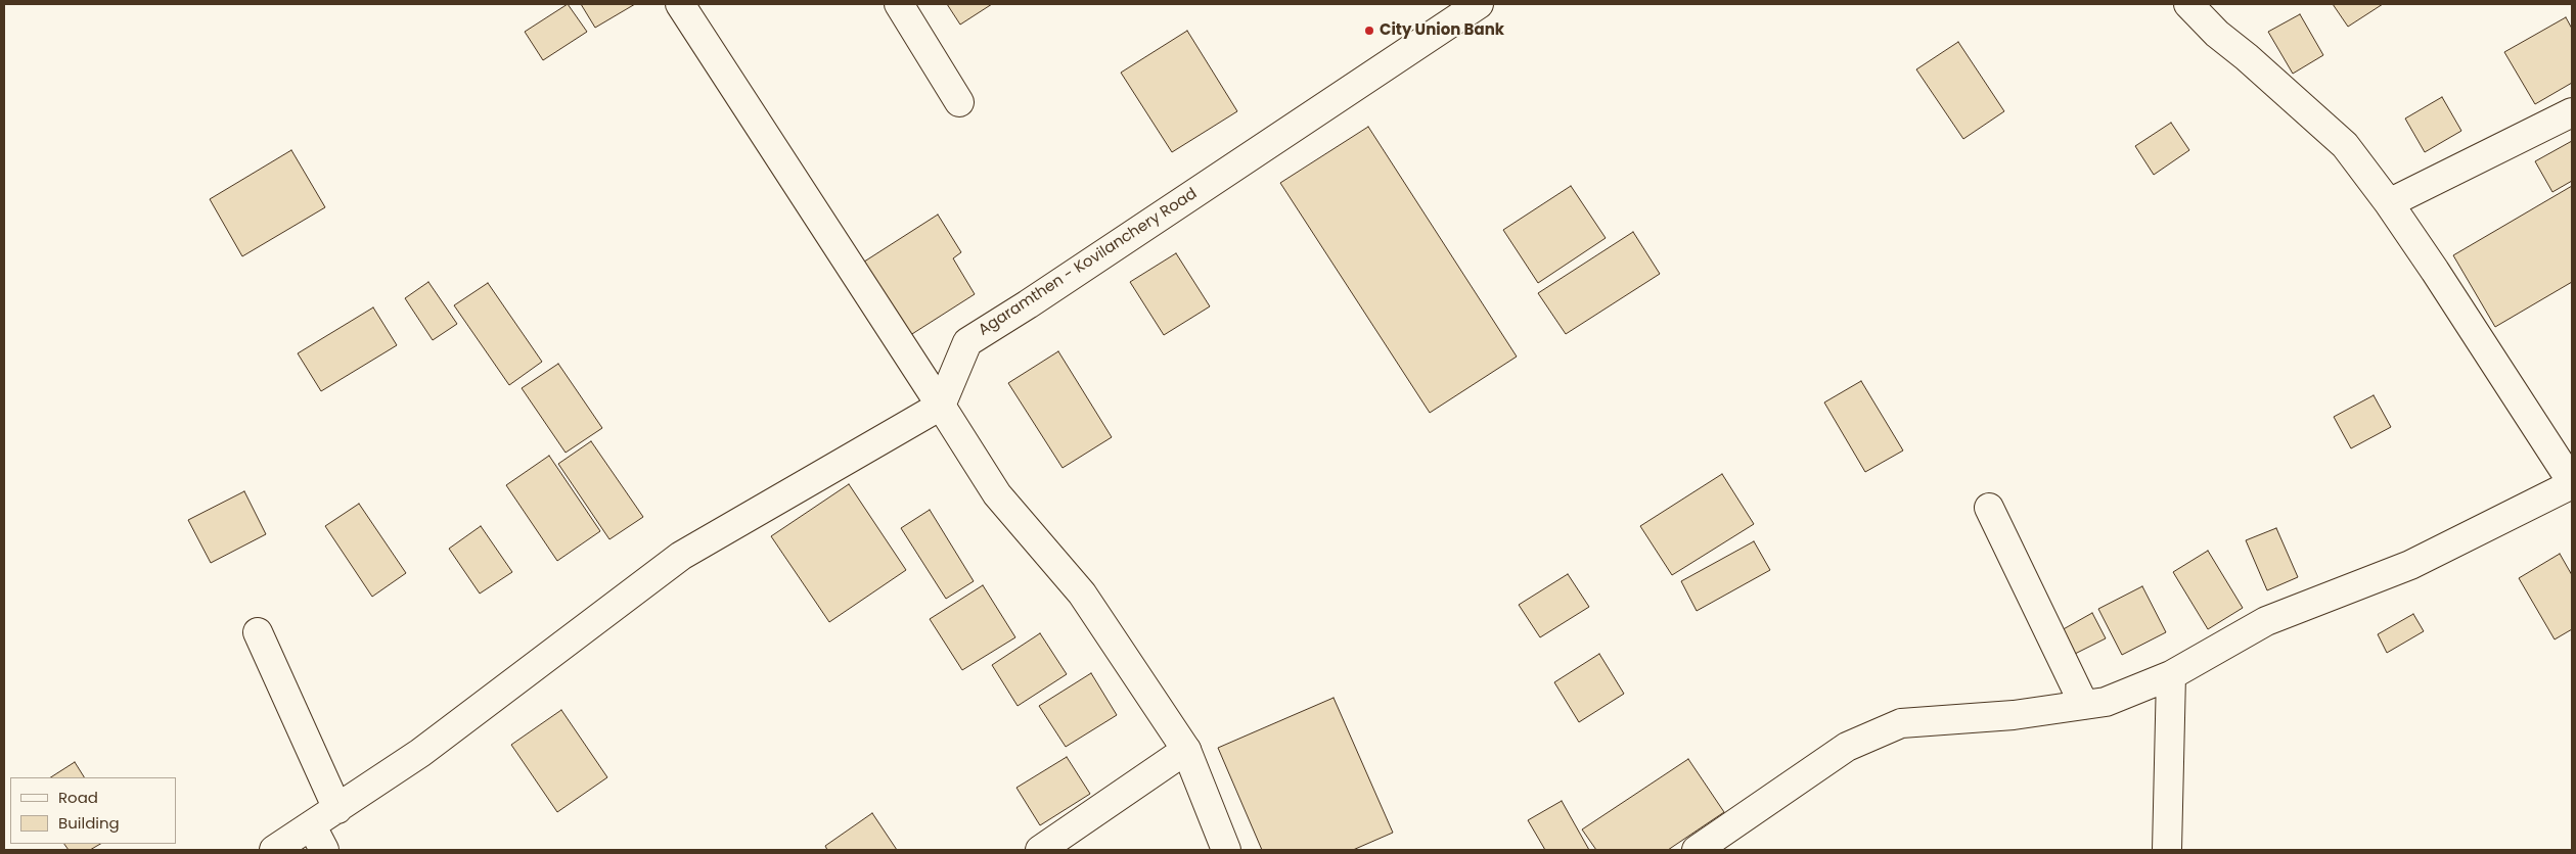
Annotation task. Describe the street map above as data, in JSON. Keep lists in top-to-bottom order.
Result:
{
  "streets": {
    "street": ["Agaramthen - Kovilanchery Road"]
  },
  "places": ["City Union Bank"],
  "legend": ["Road", "Building"]
}
